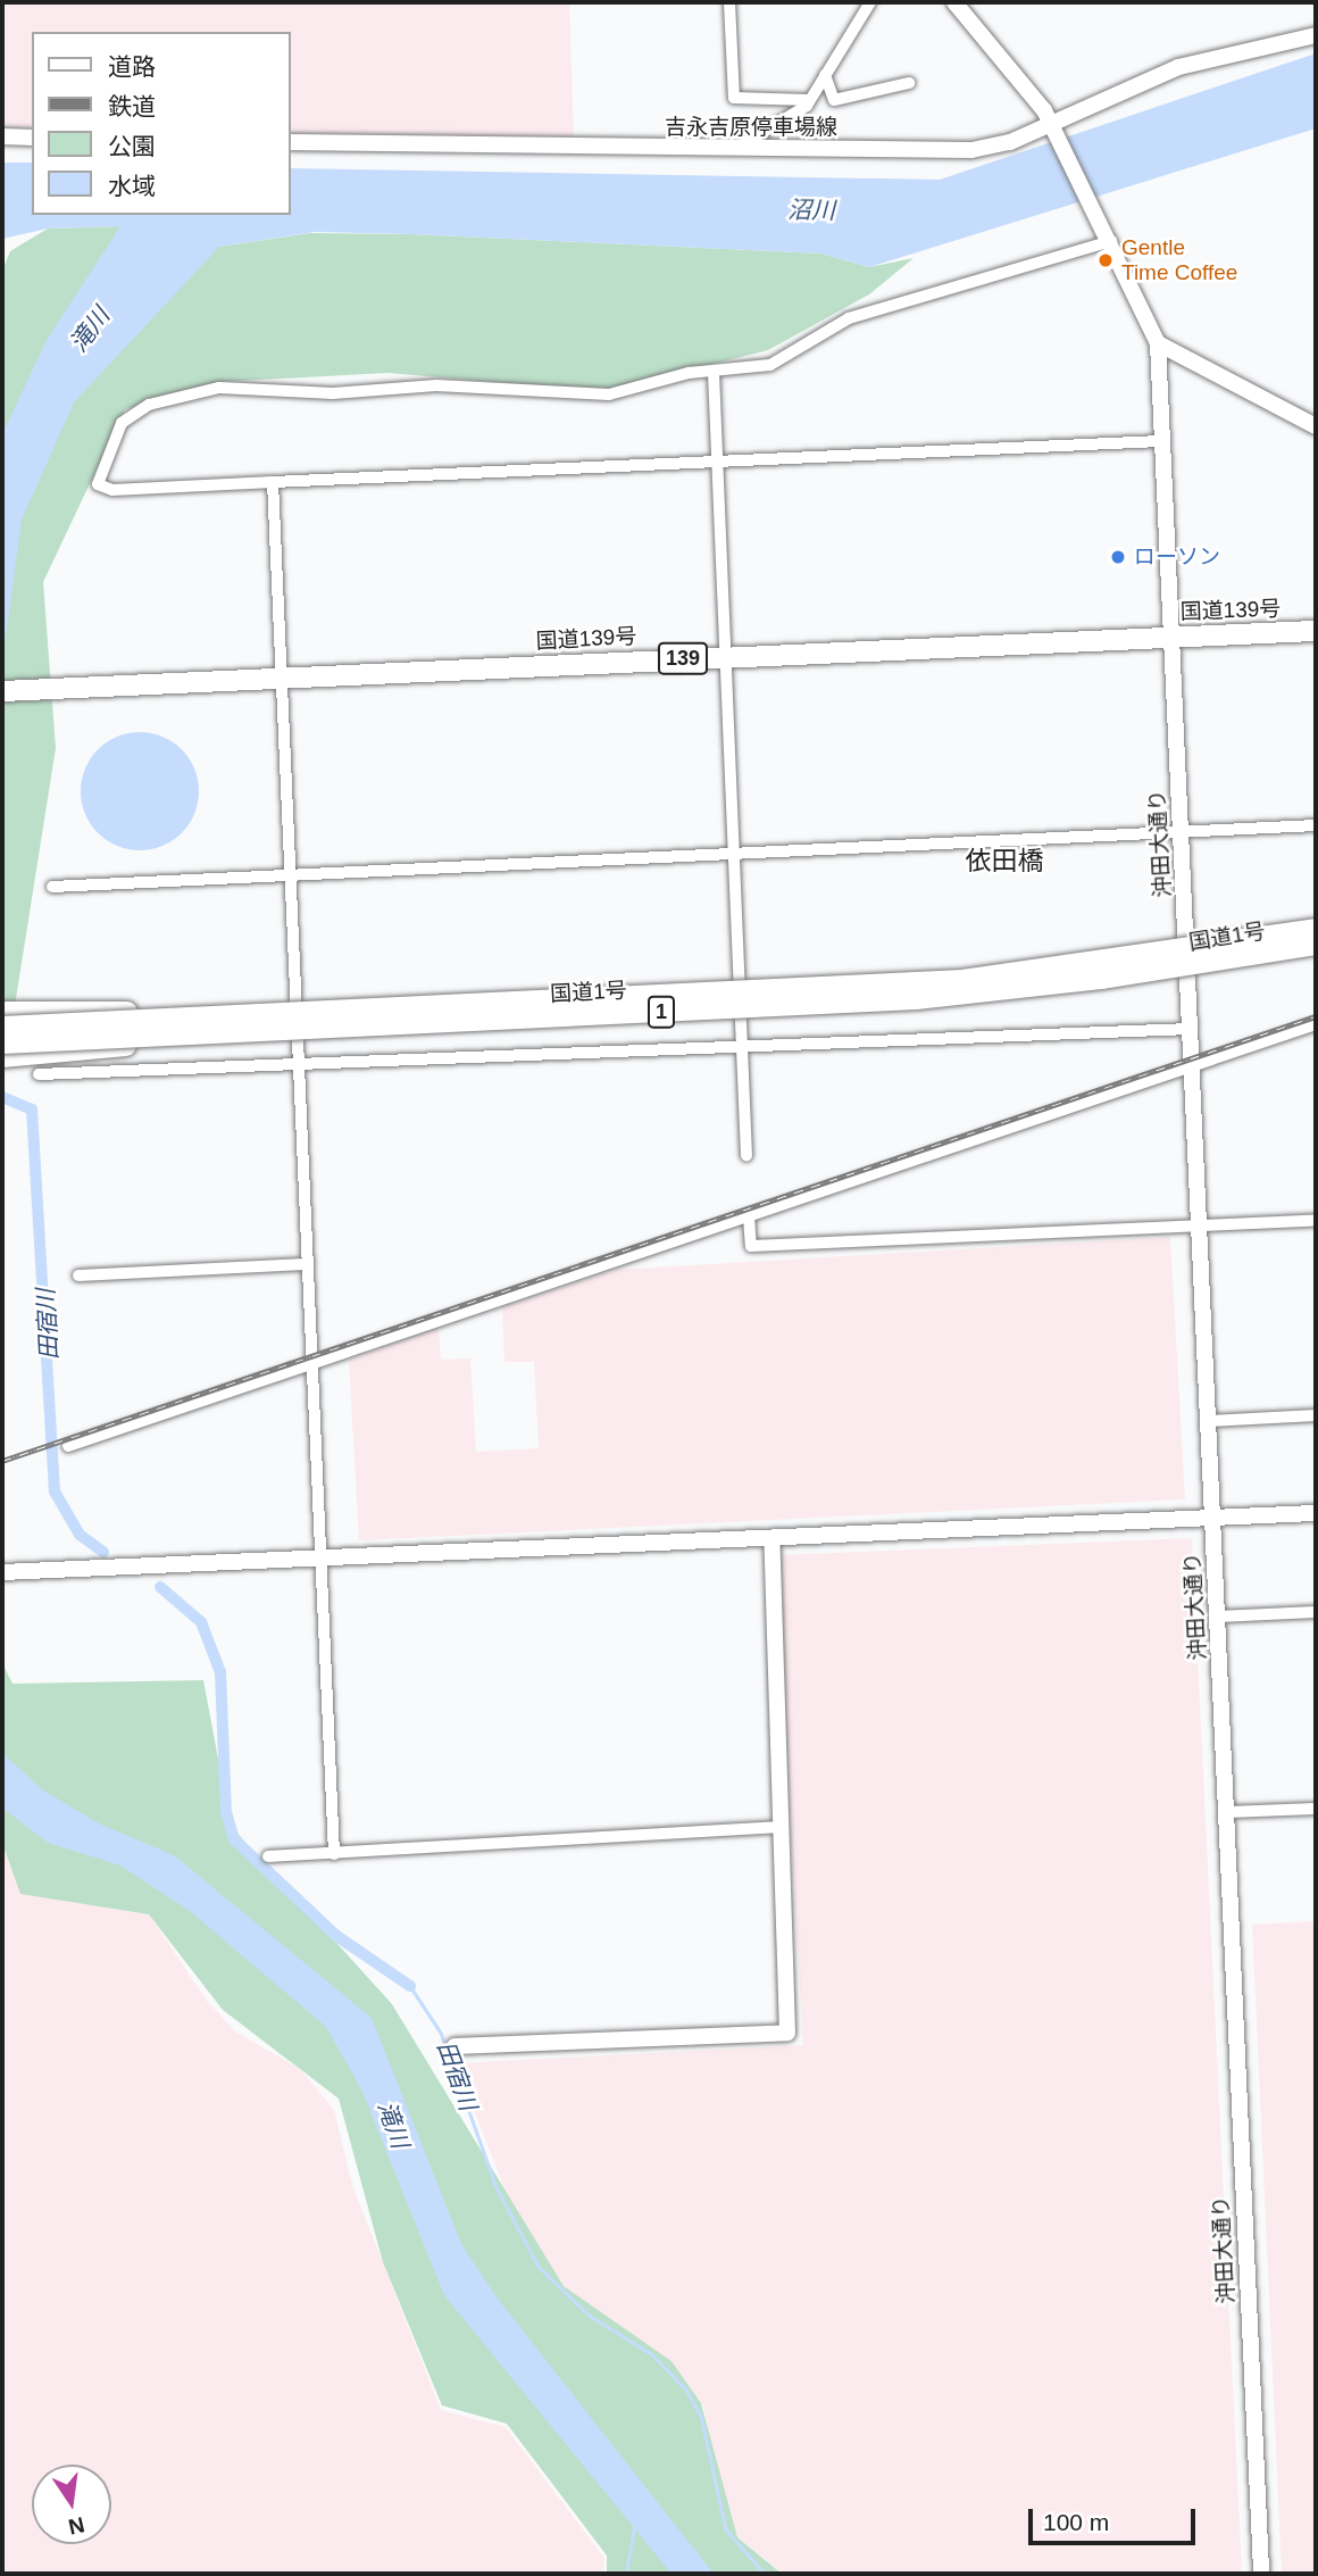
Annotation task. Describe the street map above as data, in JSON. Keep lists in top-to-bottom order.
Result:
{
  "streets": {
    "highway": [
      "国道139号",
      "139",
      "国道1号",
      "1"
    ],
    "street": ["吉永吉原停車場線", "沖田大通り"]
  },
  "crossings": [
    ["国道139号", "沖田大通り"],
    ["国道1号", "1"]
  ],
  "districts": ["依田橋"],
  "water": ["沼川", "滝川", "田宿川"],
  "places": ["Gentle Time Coffee", "ローソン"],
  "legend": [
    "道路",
    "鉄道",
    "公園",
    "水域"
  ],
  "scale_bar": "100 m",
  "north": "bottom"
}
